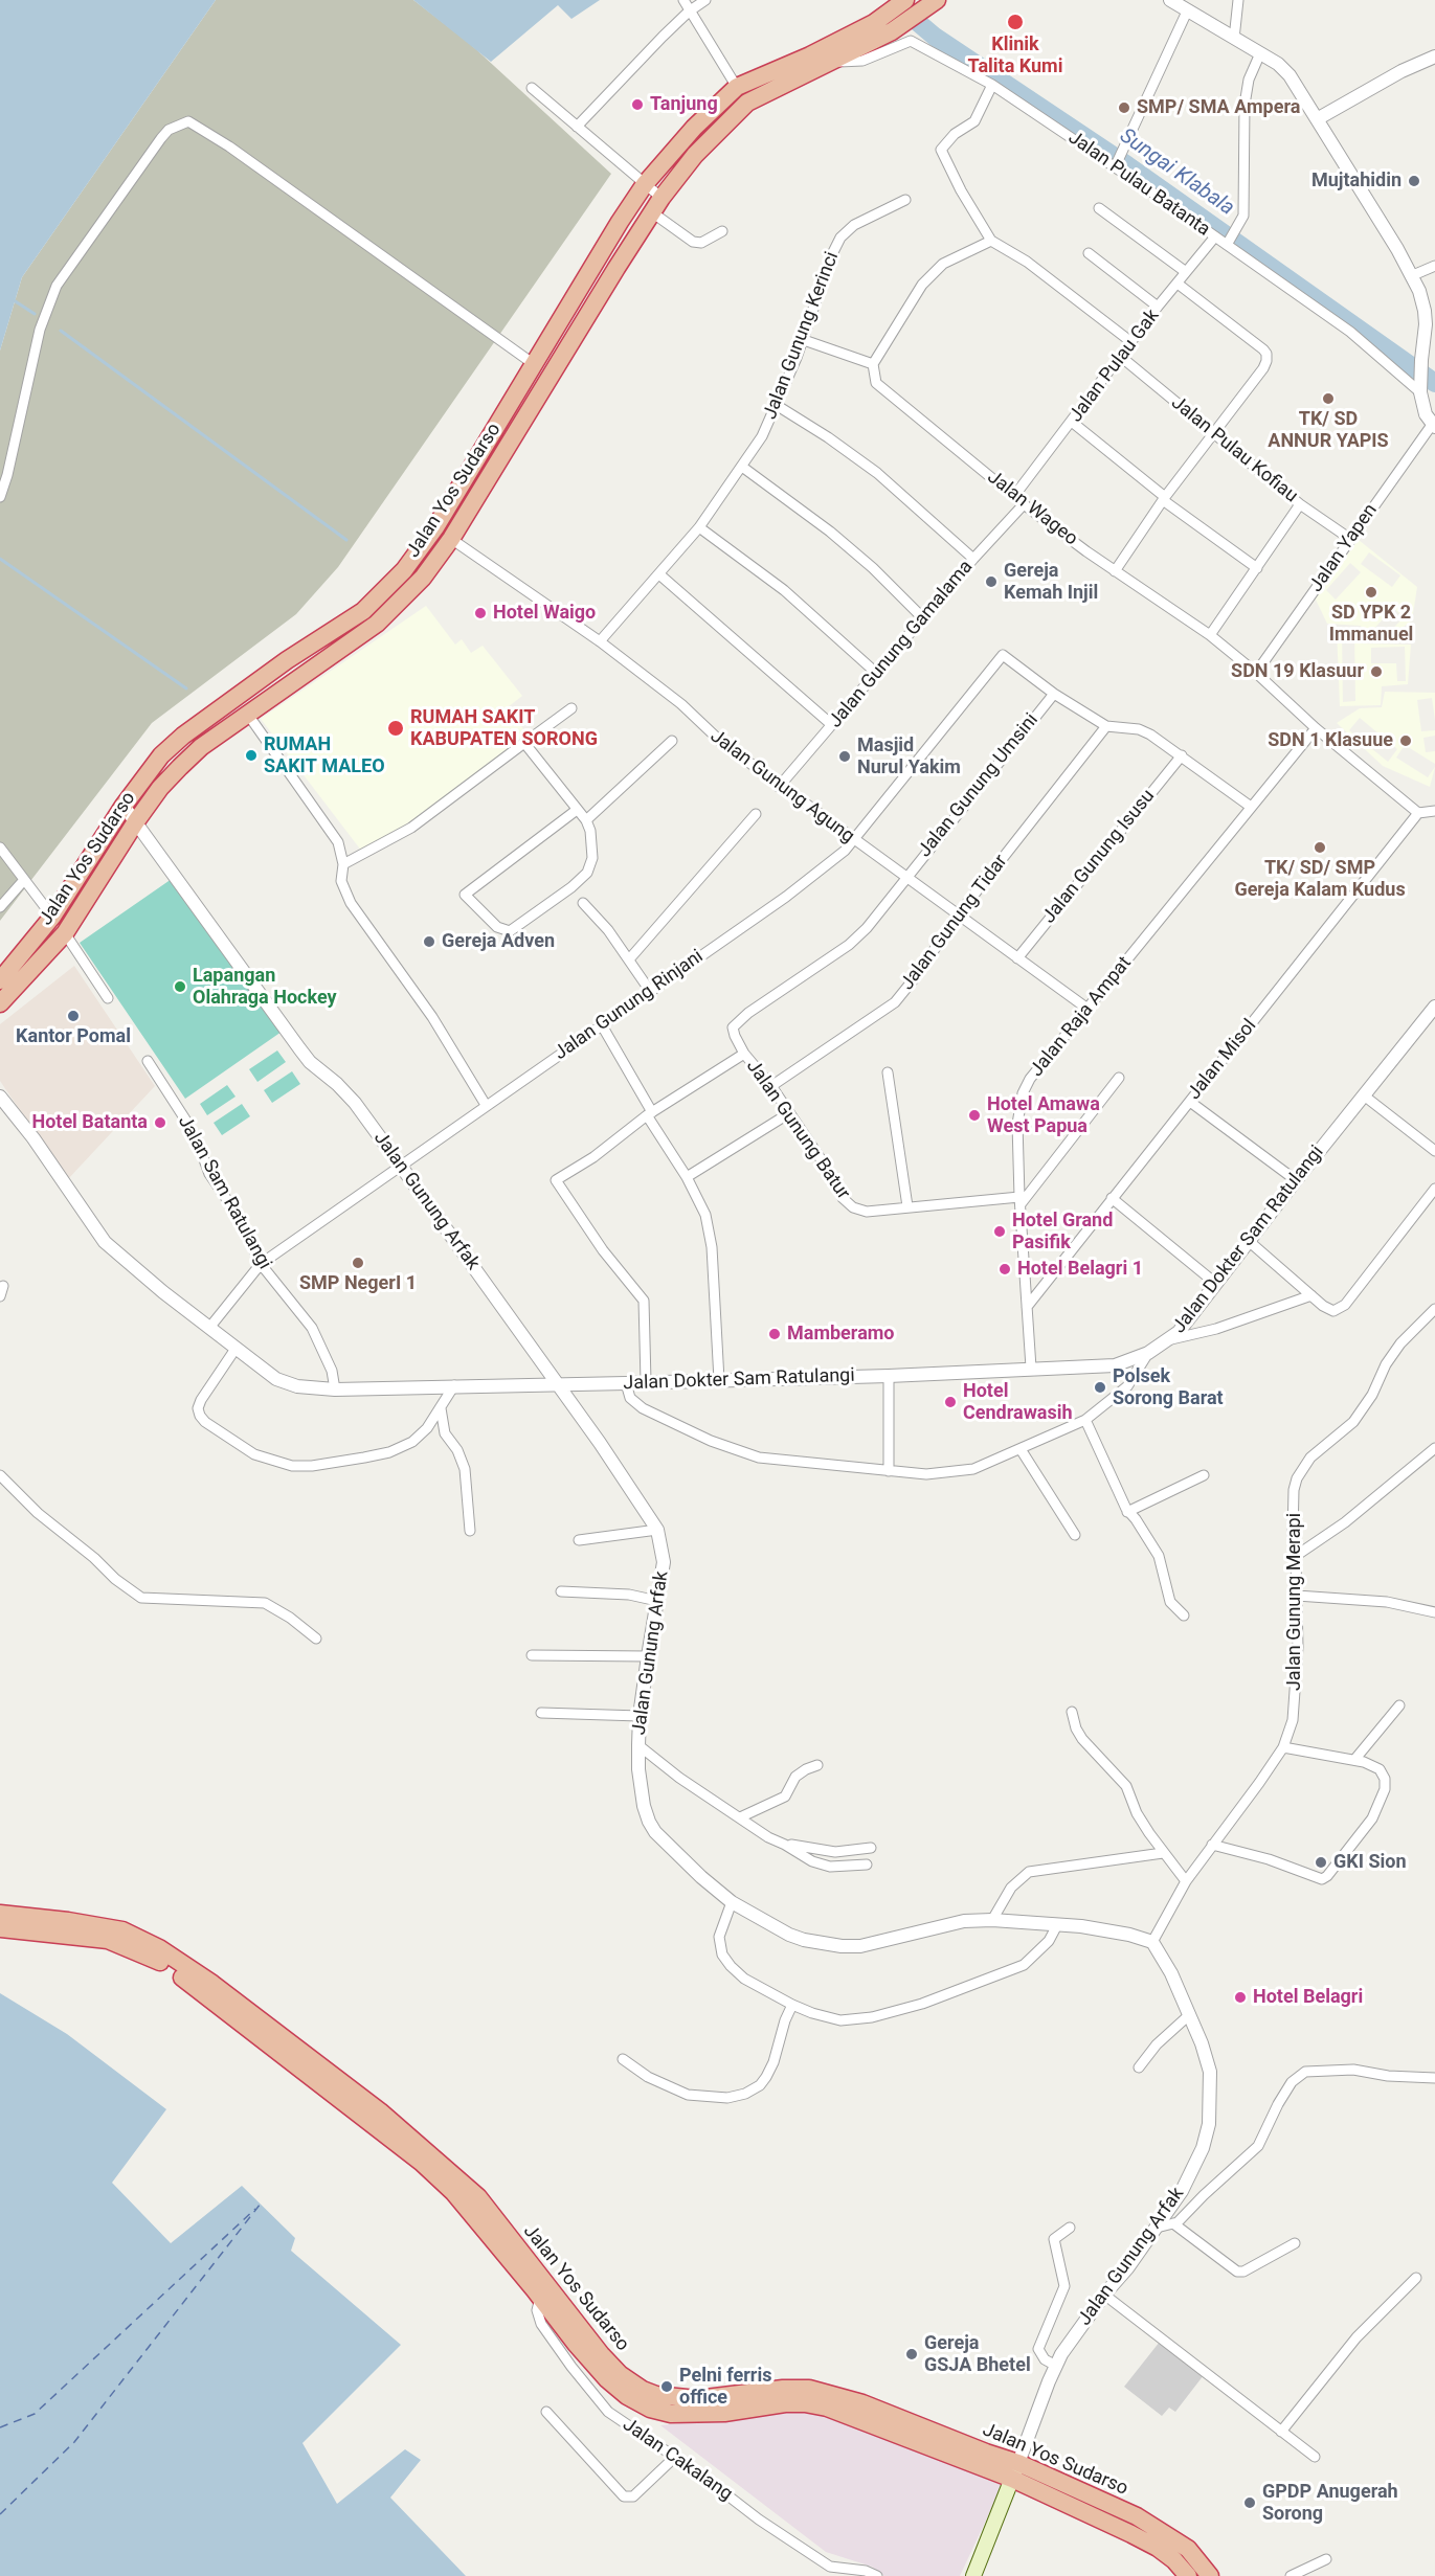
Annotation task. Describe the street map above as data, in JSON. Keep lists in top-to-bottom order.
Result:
{
  "streets": {
    "highway": ["Jalan Yos Sudarso"],
    "street": [
      "Jalan Pulau Batanta",
      "Jalan Gunung Kerinci",
      "Jalan Pulau Gak",
      "Jalan Pulau Kofiau",
      "Jalan Wageo",
      "Jalan Yapen",
      "Jalan Gunung Gamalama",
      "Jalan Gunung Umsini",
      "Jalan Gunung Agung",
      "Jalan Gunung Isusu",
      "Jalan Gunung Tidar",
      "Jalan Gunung Rinjani",
      "Jalan Raja Ampat",
      "Jalan Misol",
      "Jalan Gunung Batur",
      "Jalan Sam Ratulangi",
      "Jalan Gunung Arfak",
      "Jalan Dokter Sam Ratulangi",
      "Jalan Gunung Merapi",
      "Jalan Cakalang"
    ]
  },
  "crossings": [
    ["Jalan Pulau Batanta", "Jalan Pulau Gak"],
    ["Jalan Pulau Batanta", "Jalan Yos Sudarso"],
    ["Jalan Gunung Kerinci", "Jalan Gunung Agung"],
    ["Jalan Pulau Gak", "Jalan Pulau Kofiau"],
    ["Jalan Pulau Gak", "Jalan Wageo"],
    ["Jalan Pulau Kofiau", "Jalan Yapen"],
    ["Jalan Yos Sudarso", "Jalan Gunung Agung"],
    ["Jalan Yos Sudarso", "Jalan Gunung Arfak"],
    ["Jalan Yos Sudarso", "Jalan Cakalang"],
    ["Jalan Wageo", "Jalan Yapen"],
    ["Jalan Wageo", "Jalan Gunung Gamalama"],
    ["Jalan Wageo", "Jalan Raja Ampat"],
    ["Jalan Wageo", "Jalan Misol"],
    ["Jalan Gunung Gamalama", "Jalan Gunung Agung"],
    ["Jalan Gunung Umsini", "Jalan Gunung Agung"],
    ["Jalan Gunung Umsini", "Jalan Gunung Rinjani"],
    ["Jalan Gunung Umsini", "Jalan Gunung Batur"],
    ["Jalan Gunung Agung", "Jalan Gunung Isusu"],
    ["Jalan Gunung Agung", "Jalan Gunung Tidar"],
    ["Jalan Gunung Agung", "Jalan Gunung Rinjani"],
    ["Jalan Gunung Agung", "Jalan Raja Ampat"],
    ["Jalan Gunung Tidar", "Jalan Gunung Batur"],
    ["Jalan Gunung Rinjani", "Jalan Sam Ratulangi"],
    ["Jalan Gunung Rinjani", "Jalan Gunung Arfak"],
    ["Jalan Gunung Rinjani", "Jalan Dokter Sam Ratulangi"],
    ["Jalan Raja Ampat", "Jalan Misol"],
    ["Jalan Raja Ampat", "Jalan Gunung Batur"],
    ["Jalan Raja Ampat", "Jalan Dokter Sam Ratulangi"],
    ["Jalan Sam Ratulangi", "Jalan Dokter Sam Ratulangi"],
    ["Jalan Gunung Arfak", "Jalan Dokter Sam Ratulangi"],
    ["Jalan Gunung Arfak", "Jalan Gunung Merapi"]
  ],
  "water": ["Sungai Klabala"],
  "places": [
    "Klinik Talita Kumi",
    "Tanjung",
    "SMP/ SMA Ampera",
    "Mujtahidin",
    "TK/ SD ANNUR YAPIS",
    "Gereja Kemah Injil",
    "SD YPK 2 Immanuel",
    "Hotel Waigo",
    "SDN 19 Klasuur",
    "RUMAH SAKIT KABUPATEN SORONG",
    "SDN 1 Klasuue",
    "RUMAH SAKIT MALEO",
    "Masjid Nurul Yakim",
    "TK/ SD/ SMP Gereja Kalam Kudus",
    "Gereja Adven",
    "Lapangan Olahraga Hockey",
    "Kantor Pomal",
    "Hotel Amawa West Papua",
    "Hotel Batanta",
    "Hotel Grand Pasifik",
    "SMP NegerI 1",
    "Hotel Belagri 1",
    "Mamberamo",
    "Polsek Sorong Barat",
    "Hotel Cendrawasih",
    "GKI Sion",
    "Hotel Belagri",
    "Gereja GSJA Bhetel",
    "Pelni ferris office",
    "GPDP Anugerah Sorong"
  ]
}
